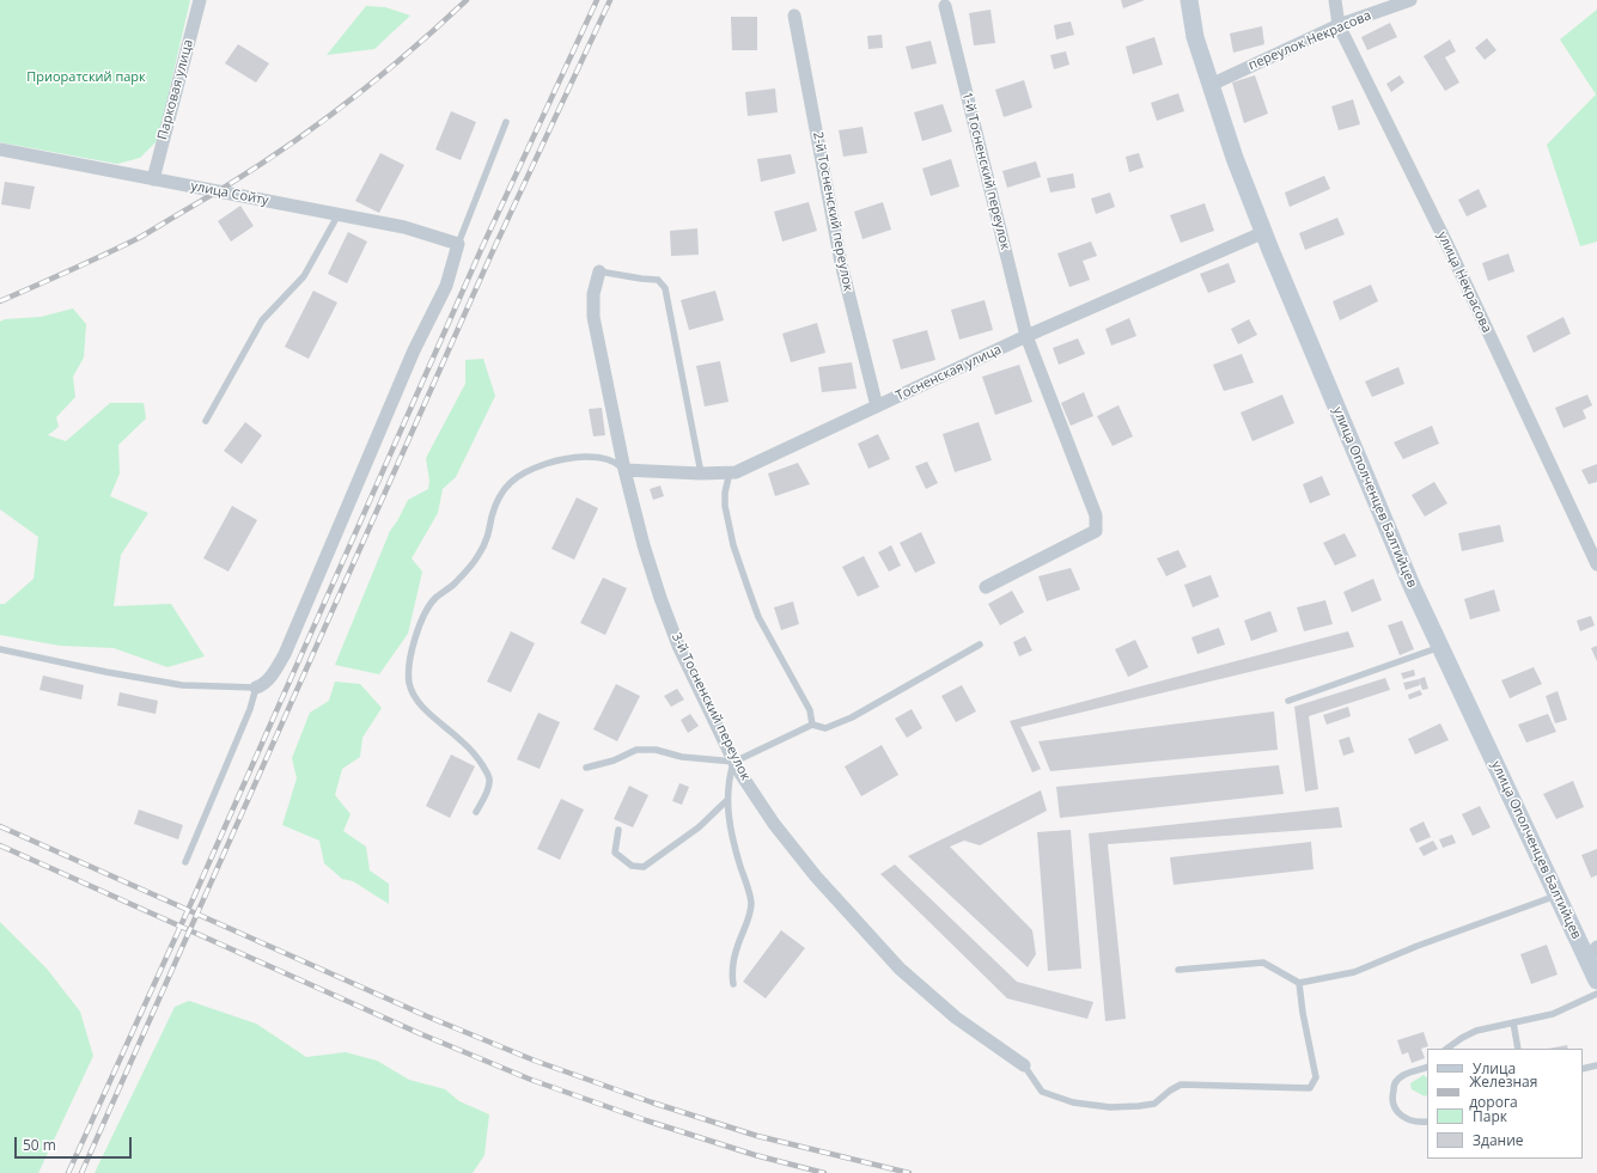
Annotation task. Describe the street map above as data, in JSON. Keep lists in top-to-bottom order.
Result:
{
  "streets": {
    "main road": ["улица Ополченцев Балтийцев"],
    "street": [
      "переулок Некрасова",
      "Парковая улица",
      "1-й Тосненский переулок",
      "улица Сойту",
      "2-й Тосненский переулок",
      "улица Некрасова",
      "Тосненская улица",
      "3-й Тосненский переулок"
    ]
  },
  "crossings": [
    ["переулок Некрасова", "улица Некрасова"],
    ["переулок Некрасова", "улица Ополченцев Балтийцев"],
    ["Парковая улица", "улица Сойту"],
    ["1-й Тосненский переулок", "Тосненская улица"],
    ["2-й Тосненский переулок", "Тосненская улица"],
    ["Тосненская улица", "улица Ополченцев Балтийцев"],
    ["Тосненская улица", "3-й Тосненский переулок"]
  ],
  "parks": ["Приоратский парк"],
  "legend": [
    "Улица",
    "Железная дорога",
    "Парк",
    "Здание"
  ],
  "scale_bar": "50 m"
}
